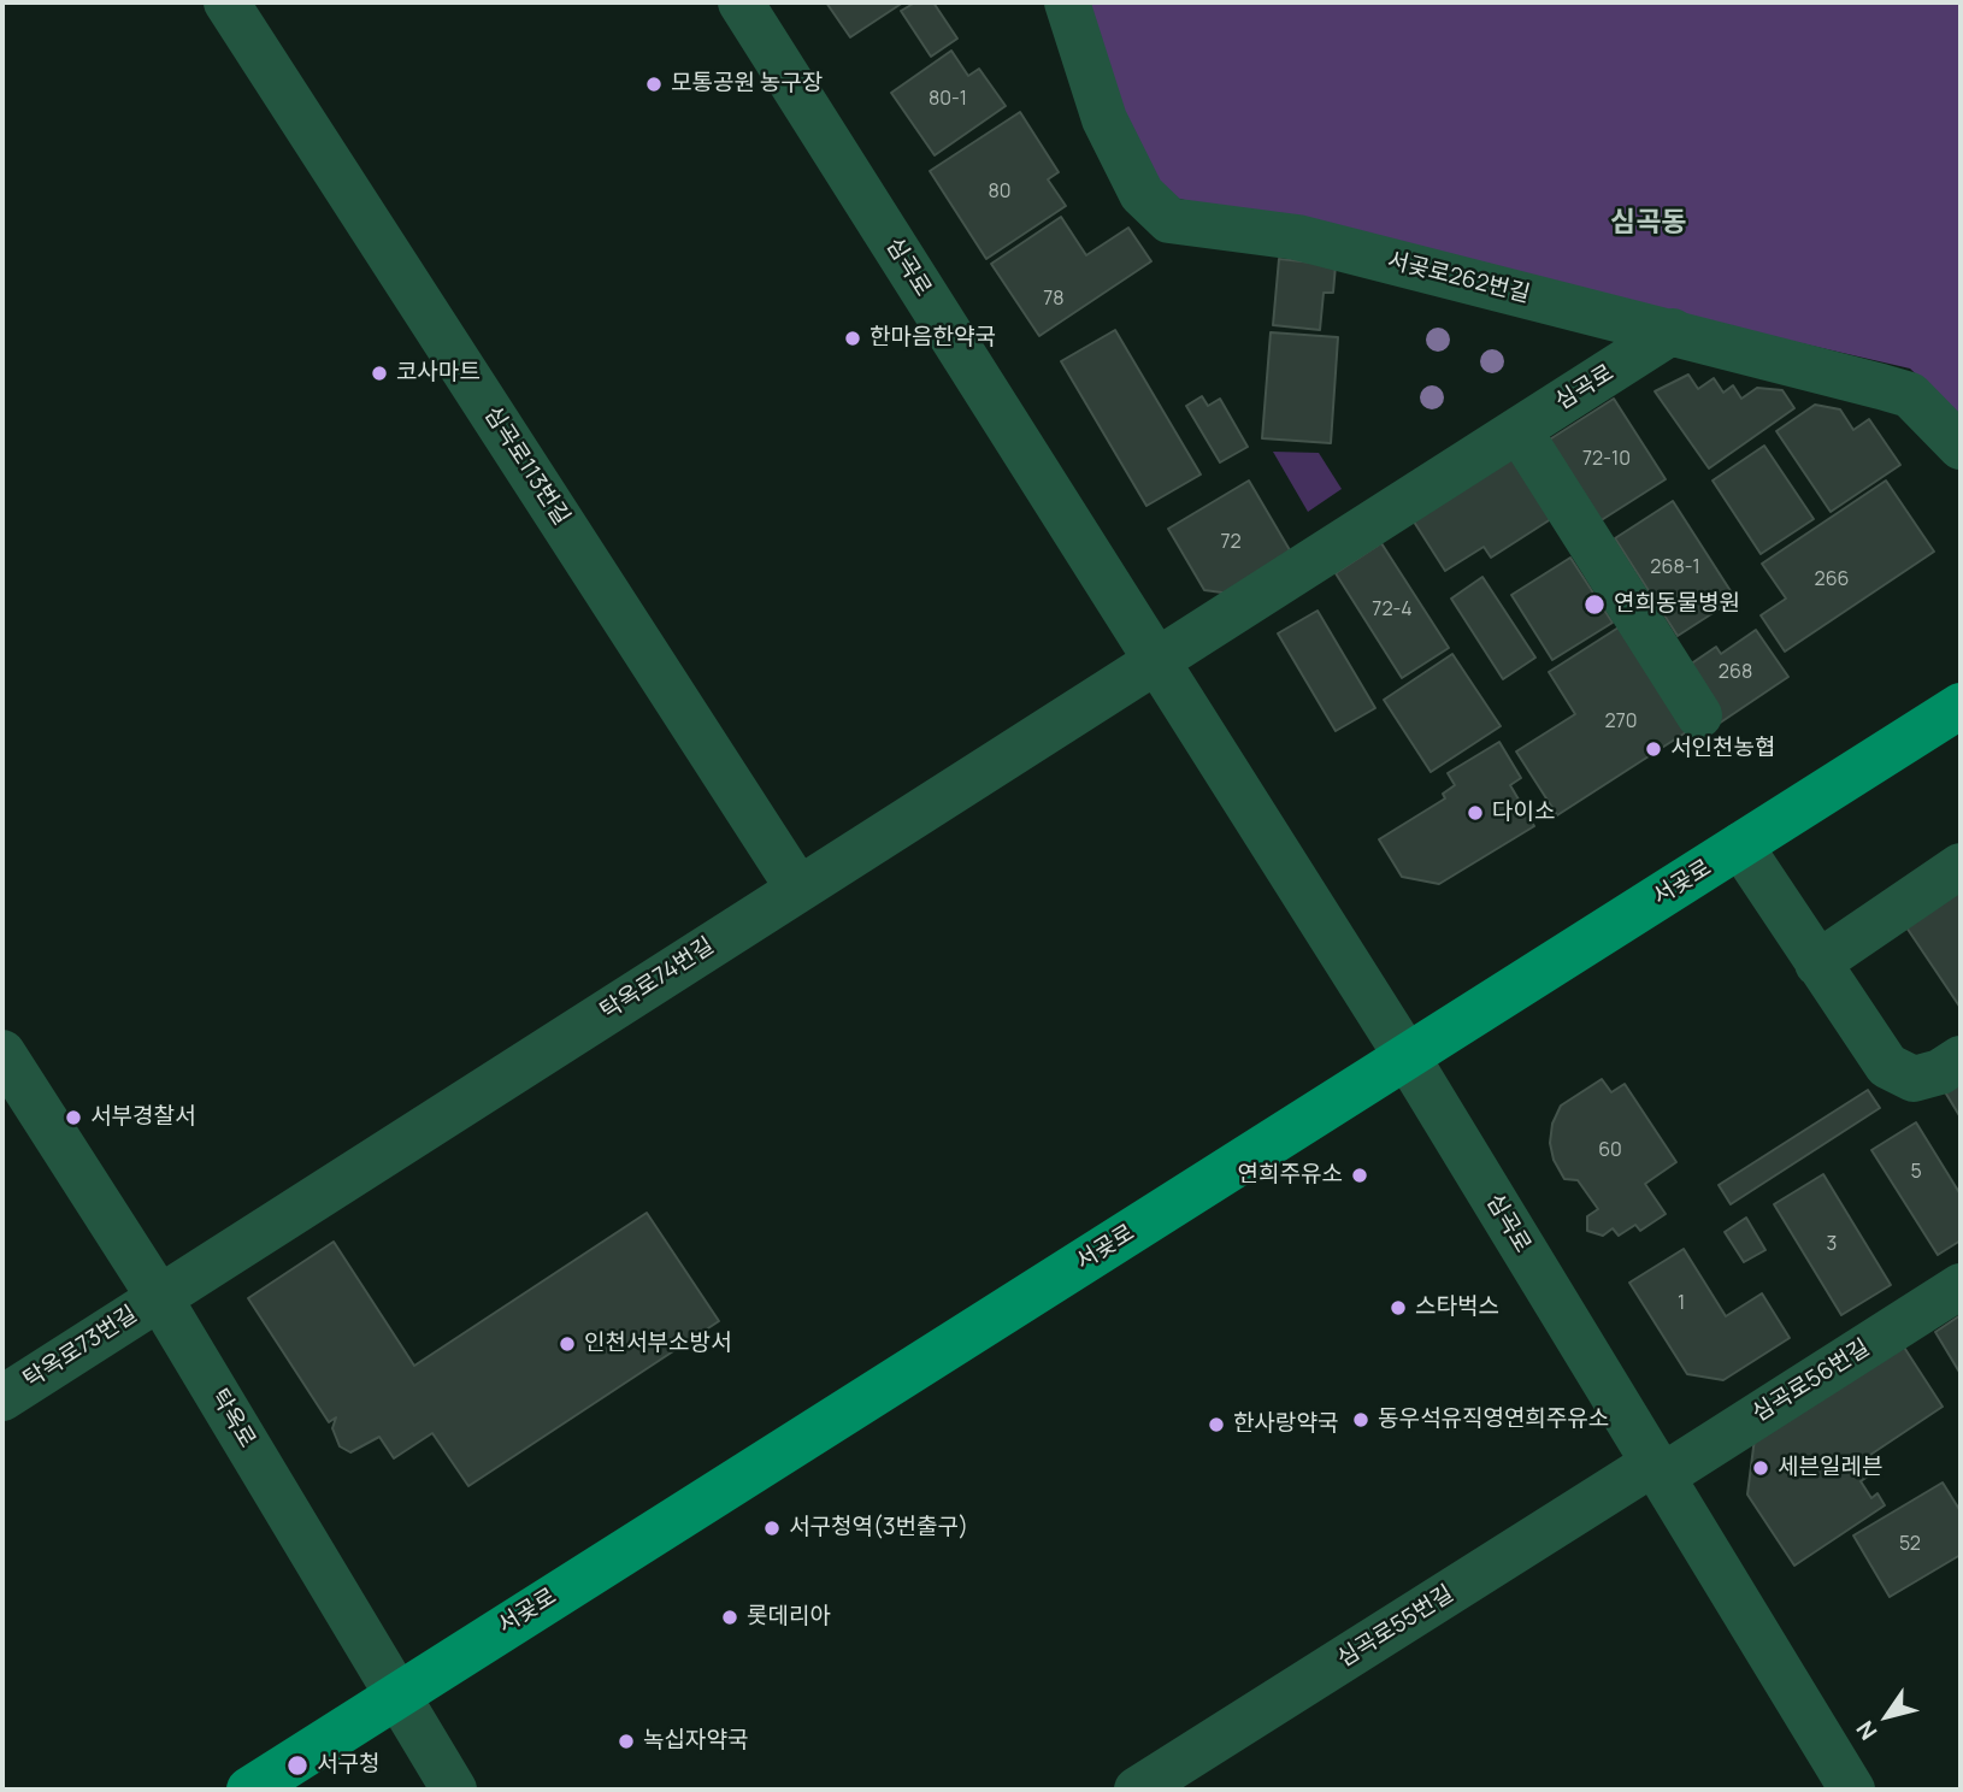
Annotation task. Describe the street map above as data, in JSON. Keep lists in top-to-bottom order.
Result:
{
  "streets": {
    "main road": ["서곶로"],
    "street": [
      "심곡로",
      "서곶로262번길",
      "심곡로113번길",
      "탁옥로74번길",
      "탁옥로73번길",
      "심곡로56번길",
      "탁옥로",
      "심곡로55번길"
    ]
  },
  "crossings": [
    ["심곡로", "서곶로262번길"],
    ["심곡로", "서곶로"],
    ["심곡로", "탁옥로74번길"],
    ["심곡로", "심곡로56번길"],
    ["심곡로", "심곡로55번길"],
    ["심곡로113번길", "탁옥로74번길"],
    ["서곶로", "탁옥로"],
    ["탁옥로74번길", "탁옥로73번길"],
    ["탁옥로74번길", "탁옥로"],
    ["탁옥로73번길", "탁옥로"],
    ["심곡로56번길", "심곡로55번길"]
  ],
  "districts": ["심곡동"],
  "places": [
    "모통공원 농구장",
    "한마음한약국",
    "코사마트",
    "연희동물병원",
    "서인천농협",
    "다이소",
    "서부경찰서",
    "연희주유소",
    "스타벅스",
    "인천서부소방서",
    "동우석유직영연희주유소",
    "한사랑약국",
    "세븐일레븐",
    "서구청역(3번출구)",
    "롯데리아",
    "녹십자약국",
    "서구청"
  ],
  "house_numbers": [
    "80-1",
    "80",
    "78",
    "72-10",
    "72",
    "268-1",
    "266",
    "72-4",
    "268",
    "270",
    "60",
    "5",
    "3",
    "1",
    "52"
  ],
  "north": "bottom left"
}
